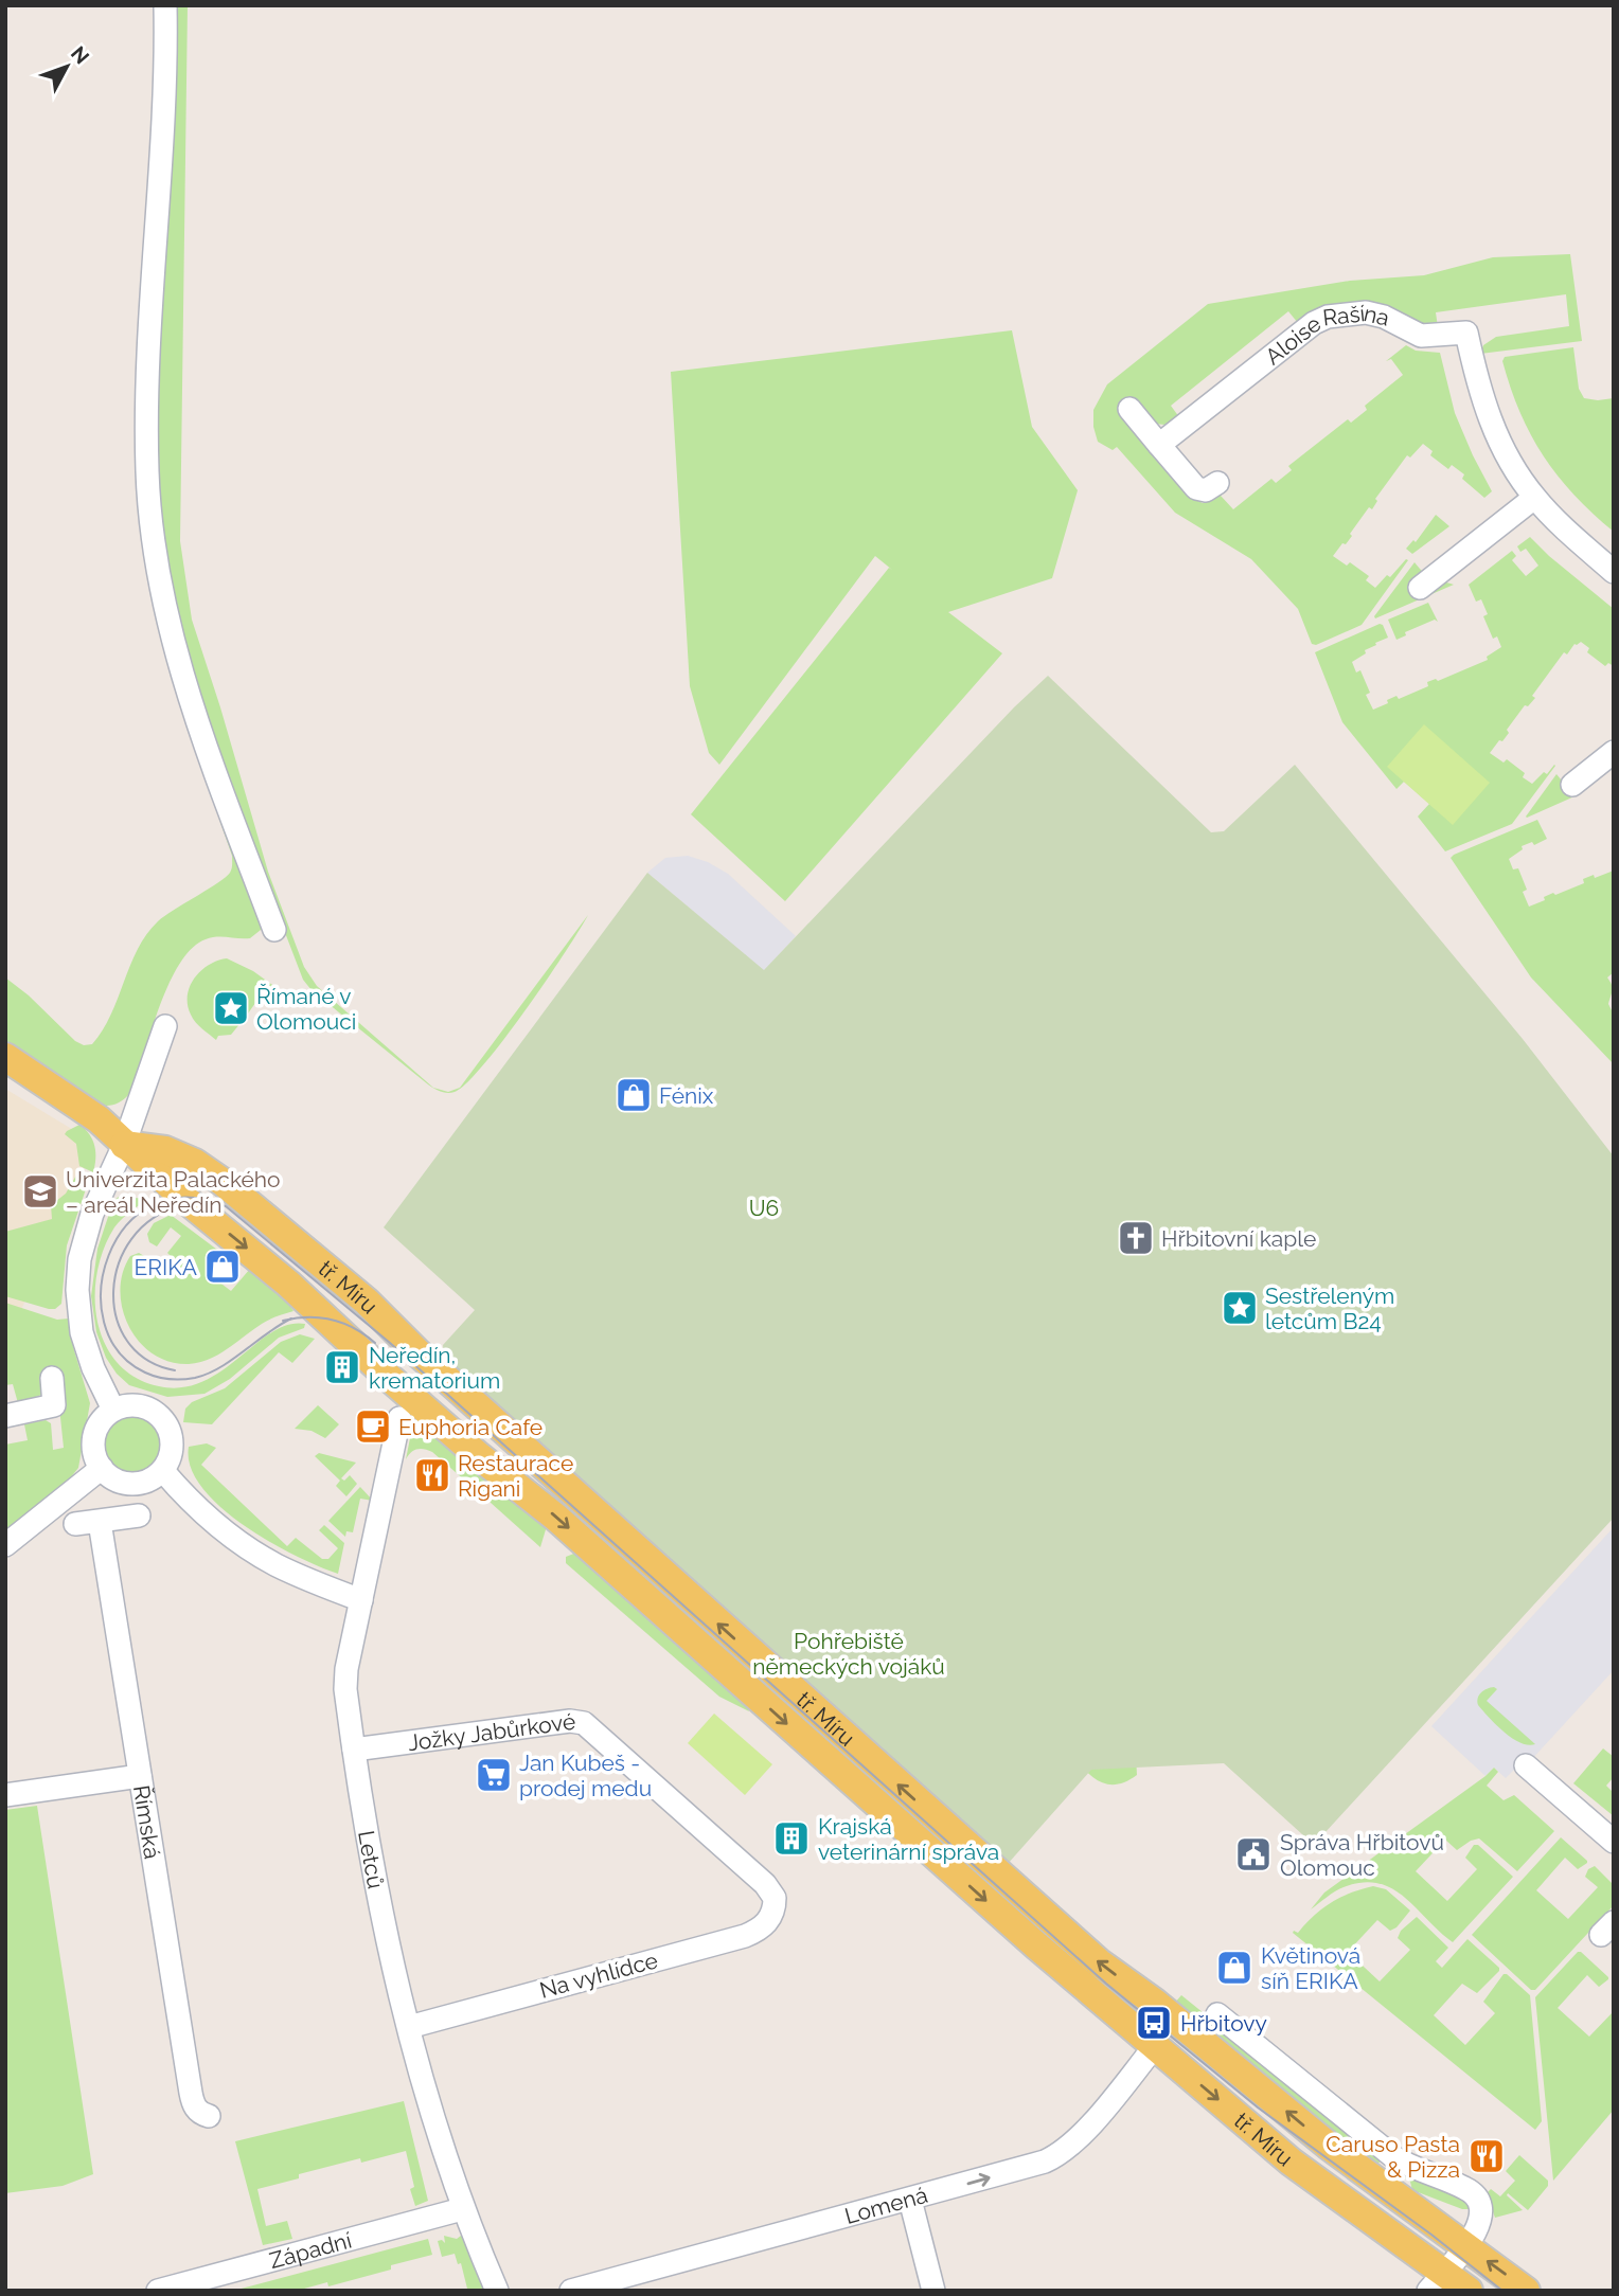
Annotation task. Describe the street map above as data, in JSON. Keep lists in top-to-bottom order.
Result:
{
  "streets": {
    "main road": ["tř. Míru"],
    "street": [
      "Aloise Rašína",
      "Jožky Jabůrkové",
      "Římská",
      "Letců",
      "Na vyhlídce",
      "Lomená",
      "Západní"
    ]
  },
  "crossings": [
    ["tř. Míru", "Lomená"],
    ["Jožky Jabůrkové", "Letců"],
    ["Jožky Jabůrkové", "Na vyhlídce"],
    ["Letců", "Na vyhlídce"],
    ["Letců", "Západní"]
  ],
  "one_way": ["Lomená"],
  "parks": ["U6", "Pohřebiště německých vojáků"],
  "places": {
    "place": ["Římané v Olomouci", "Sestřeleným letcům B24"],
    "shop": ["Fénix", "ERIKA", "Květinová síň ERIKA"],
    "school or university": ["Univerzita Palackého – areál Neředín"],
    "church": ["Hřbitovní kaple"],
    "building": ["Neředín, krematorium", "Krajská veterinární správa"],
    "cafe": ["Euphoria Cafe"],
    "restaurant": ["Restaurace Rigani", "Caruso Pasta & Pizza"],
    "supermarket": ["Jan Kubeš - prodej medu"],
    "public building": ["Správa Hřbitovů Olomouc"],
    "bus stop": ["Hřbitovy"]
  },
  "north": "top right"
}
